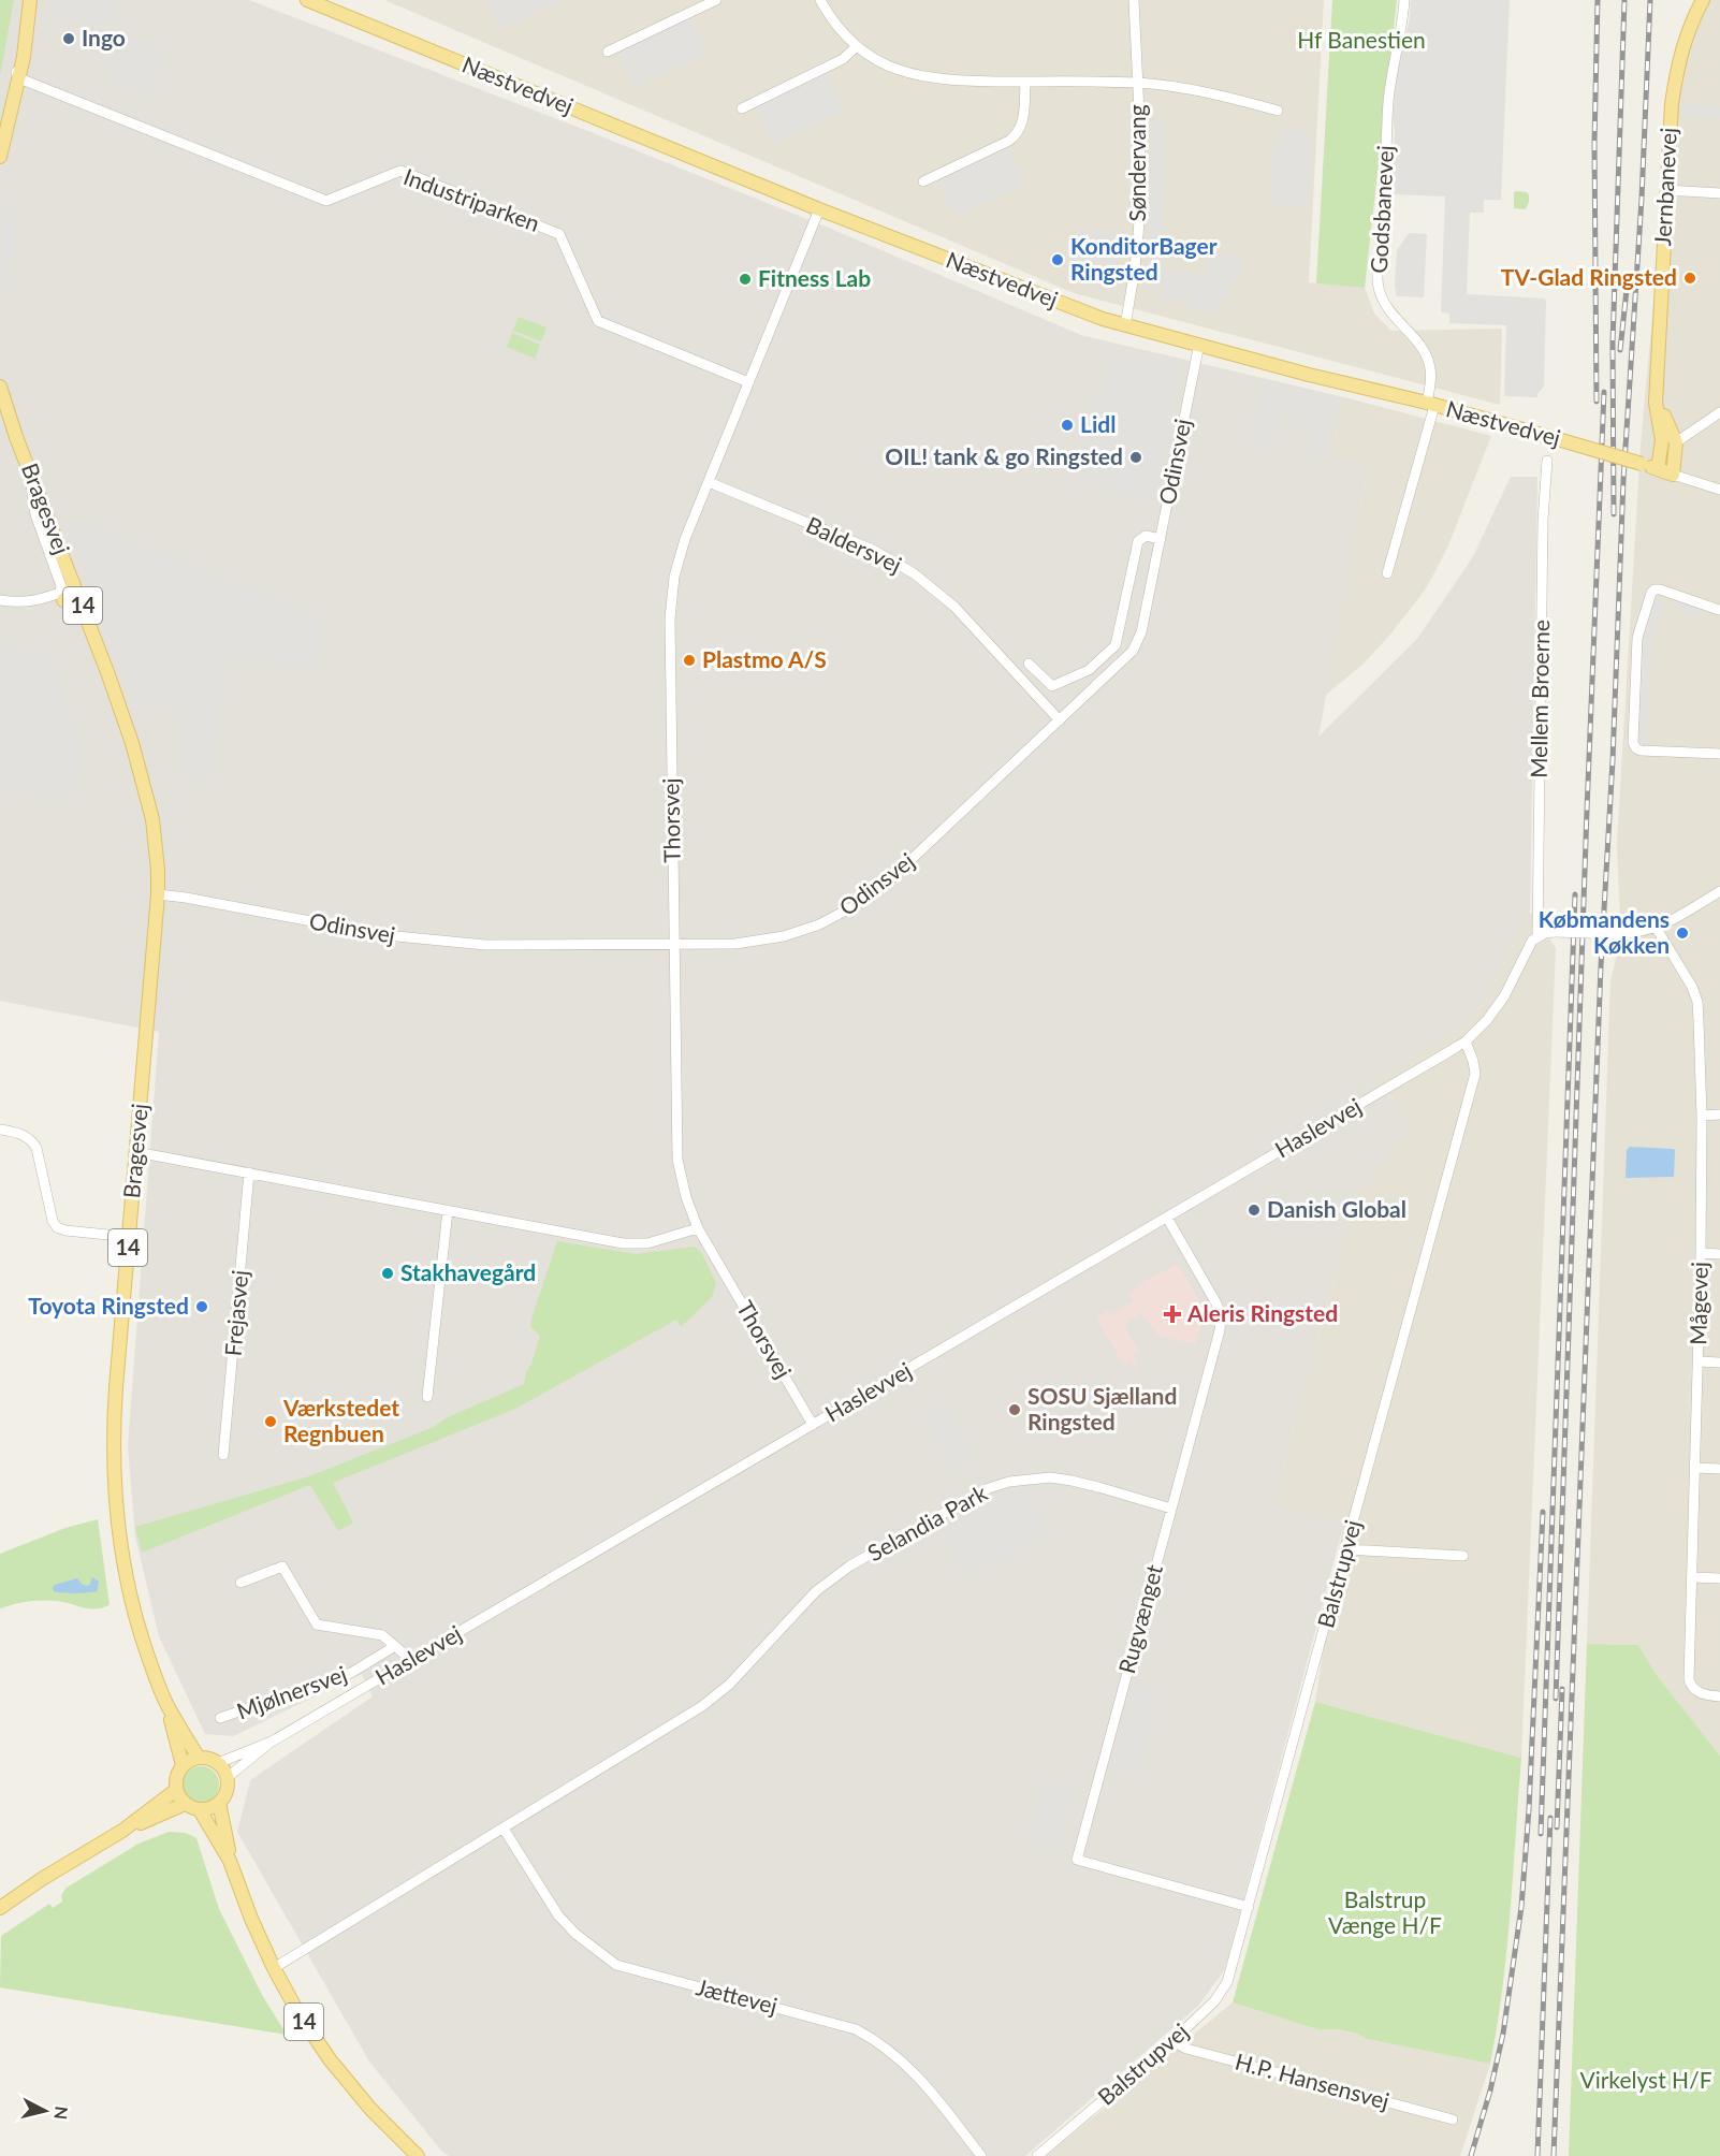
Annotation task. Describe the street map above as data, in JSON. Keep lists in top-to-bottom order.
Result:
{
  "streets": {
    "main road": [
      "Næstvedvej",
      "Jernbanevej",
      "Bragesvej",
      "14"
    ],
    "street": [
      "Søndervang",
      "Industriparken",
      "Godsbanevej",
      "Odinsvej",
      "Baldersvej",
      "Mellem Broerne",
      "Thorsvej",
      "Haslevvej",
      "Mågevej",
      "Frejasvej",
      "Selandia Park",
      "Balstrupvej",
      "Rugvænget",
      "Mjølnersvej",
      "Jættevej",
      "H.P. Hansensvej"
    ]
  },
  "crossings": [
    ["Næstvedvej", "Søndervang"],
    ["Næstvedvej", "Jernbanevej"],
    ["Næstvedvej", "Godsbanevej"],
    ["Næstvedvej", "Odinsvej"],
    ["Næstvedvej", "Thorsvej"],
    ["Industriparken", "Thorsvej"],
    ["Odinsvej", "Bragesvej"],
    ["Odinsvej", "Baldersvej"],
    ["Odinsvej", "Thorsvej"],
    ["Bragesvej", "14"],
    ["Bragesvej", "Haslevvej"],
    ["Baldersvej", "Thorsvej"],
    ["14", "Haslevvej"],
    ["Thorsvej", "Haslevvej"],
    ["Haslevvej", "Balstrupvej"],
    ["Haslevvej", "Rugvænget"],
    ["Haslevvej", "Mjølnersvej"],
    ["Selandia Park", "Rugvænget"],
    ["Selandia Park", "Jættevej"],
    ["Balstrupvej", "Rugvænget"],
    ["Balstrupvej", "H.P. Hansensvej"]
  ],
  "parks": ["Hf Banestien", "Balstrup Vænge H/F", "Virkelyst H/F"],
  "places": {
    "other": [
      "Ingo",
      "KonditorBager Ringsted",
      "TV-Glad Ringsted",
      "Fitness Lab",
      "Lidl",
      "OIL! tank & go Ringsted",
      "Plastmo A/S",
      "Købmandens Køkken",
      "Danish Global",
      "Stakhavegård",
      "Toyota Ringsted",
      "SOSU Sjælland Ringsted",
      "Værkstedet Regnbuen"
    ],
    "health": ["Aleris Ringsted"]
  },
  "north": "right"
}
